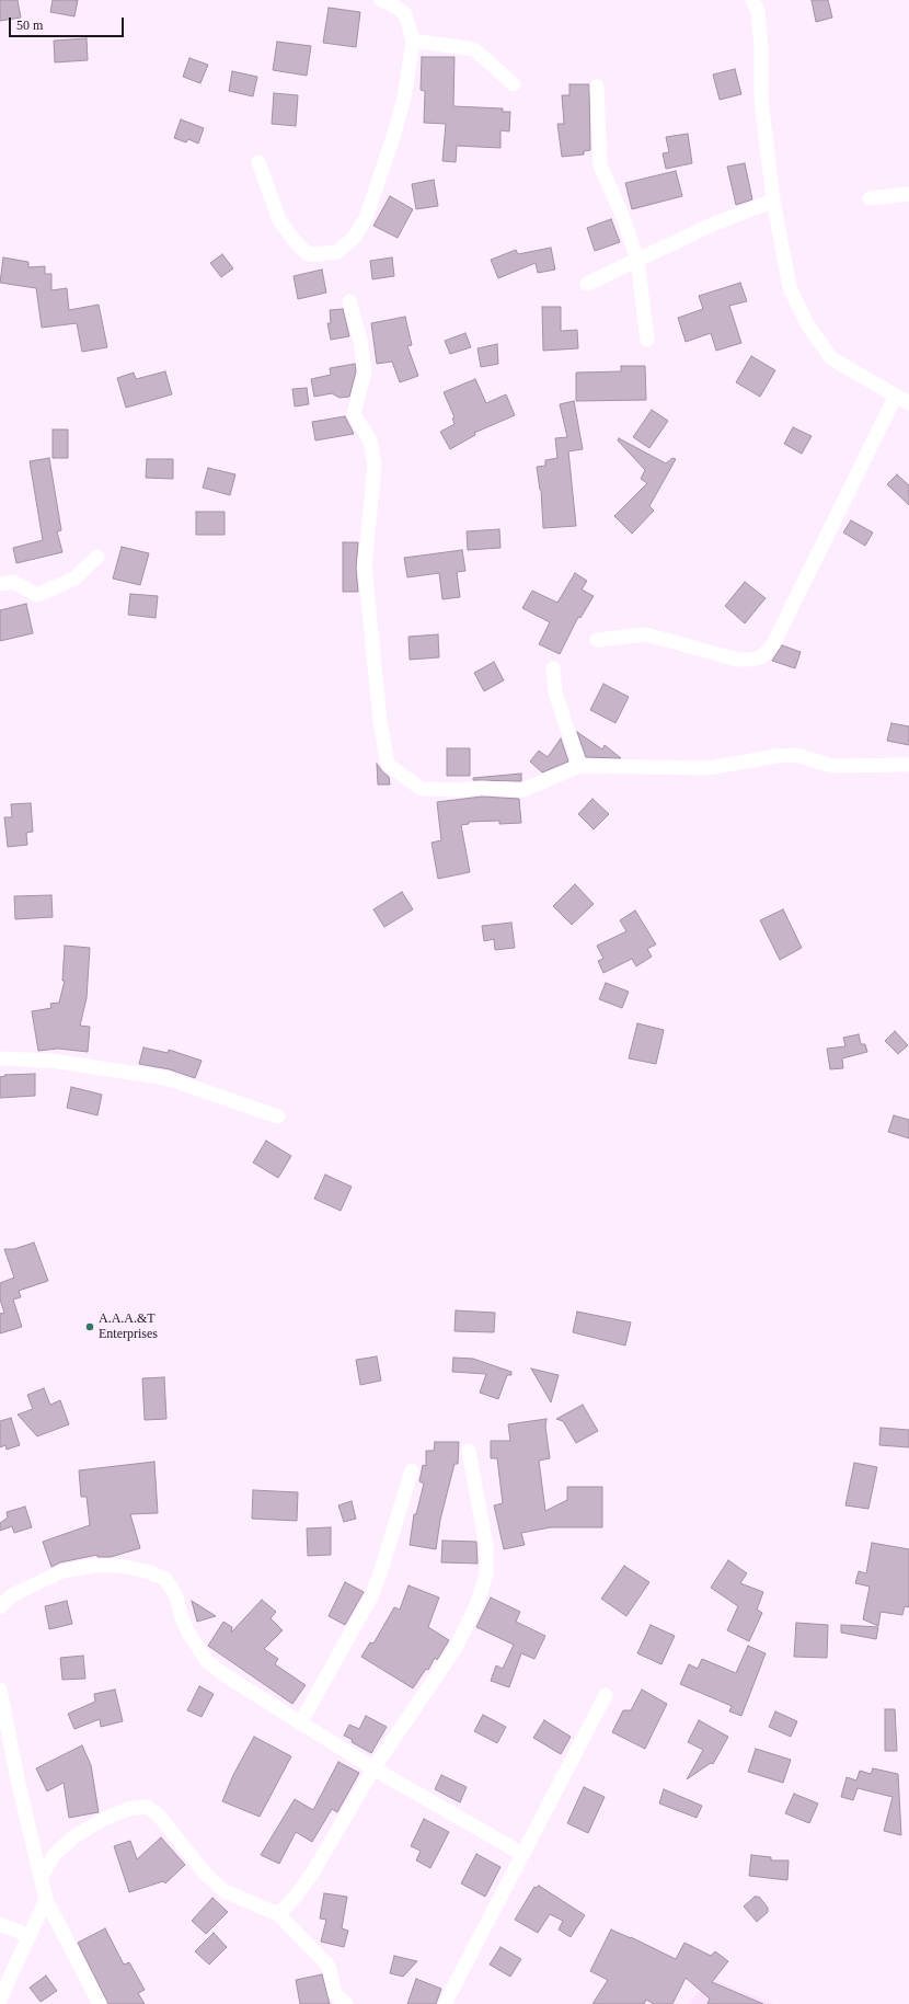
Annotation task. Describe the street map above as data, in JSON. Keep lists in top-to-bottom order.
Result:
{
  "places": ["A.A.A.&T Enterprises"],
  "scale_bar": "50 m"
}
